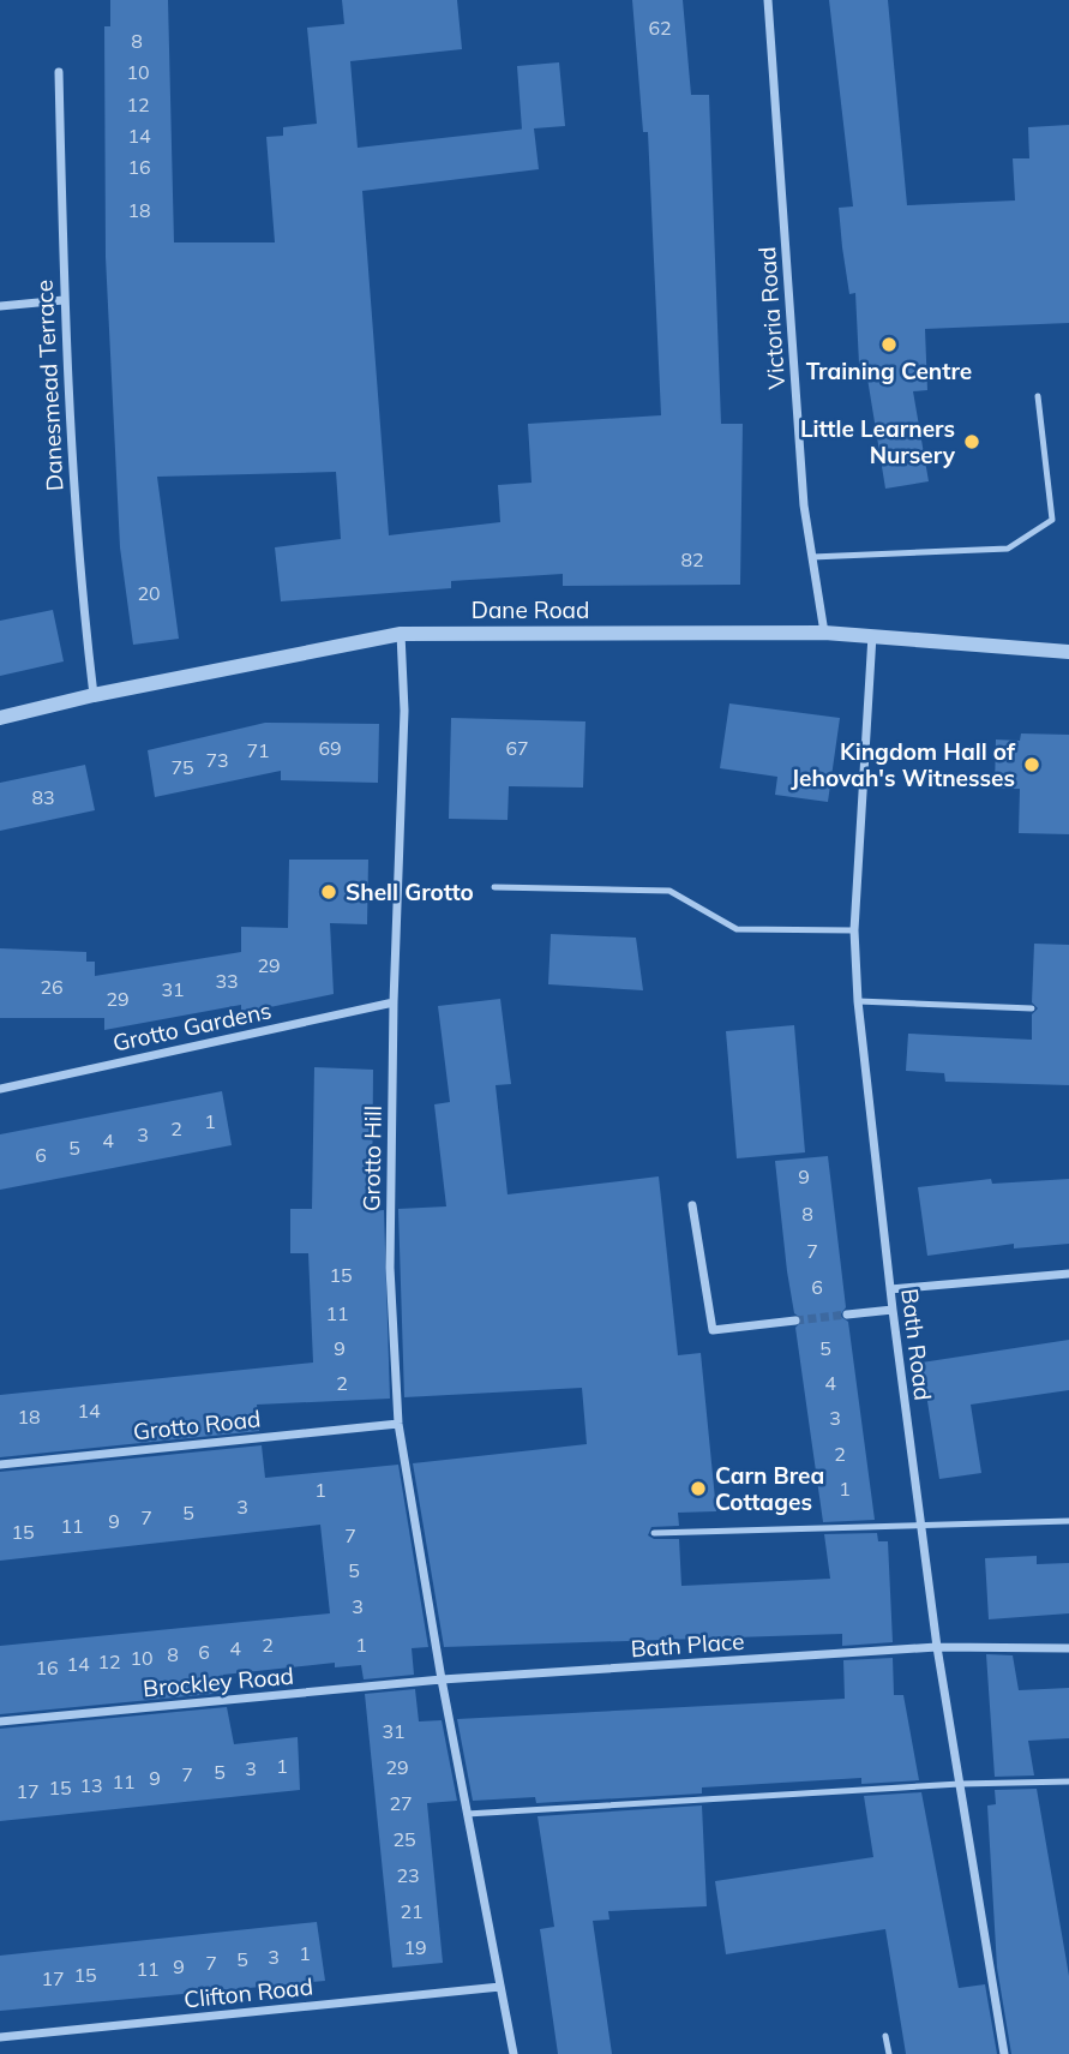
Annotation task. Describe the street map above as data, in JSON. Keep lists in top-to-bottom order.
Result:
{
  "streets": {
    "street": [
      "Victoria Road",
      "Danesmead Terrace",
      "Dane Road",
      "Grotto Gardens",
      "Grotto Hill",
      "Bath Road",
      "Grotto Road",
      "Bath Place",
      "Brockley Road",
      "Clifton Road"
    ]
  },
  "crossings": [
    ["Victoria Road", "Dane Road"],
    ["Danesmead Terrace", "Dane Road"],
    ["Dane Road", "Grotto Hill"],
    ["Dane Road", "Bath Road"],
    ["Grotto Gardens", "Grotto Hill"],
    ["Grotto Hill", "Grotto Road"],
    ["Grotto Hill", "Bath Place"],
    ["Grotto Hill", "Brockley Road"],
    ["Grotto Hill", "Clifton Road"],
    ["Bath Road", "Bath Place"],
    ["Bath Place", "Brockley Road"]
  ],
  "places": [
    "Training Centre",
    "Little Learners Nursery",
    "Kingdom Hall of Jehovah's Witnesses",
    "Shell Grotto",
    "Carn Brea Cottages"
  ],
  "house_numbers": [
    "62",
    "8",
    "10",
    "12",
    "14",
    "16",
    "18",
    "82",
    "20",
    "69",
    "67",
    "71",
    "73",
    "75",
    "83",
    "29",
    "33",
    "26",
    "31",
    "29",
    "1",
    "2",
    "3",
    "4",
    "5",
    "6",
    "9",
    "8",
    "7",
    "15",
    "6",
    "11",
    "9",
    "5",
    "2",
    "4",
    "14",
    "18",
    "3",
    "2",
    "1",
    "1",
    "3",
    "5",
    "7",
    "9",
    "11",
    "15",
    "7",
    "5",
    "3",
    "2",
    "1",
    "4",
    "6",
    "8",
    "10",
    "12",
    "14",
    "16",
    "31",
    "1",
    "29",
    "3",
    "5",
    "7",
    "9",
    "11",
    "13",
    "15",
    "17",
    "27",
    "25",
    "23",
    "21",
    "19",
    "1",
    "3",
    "5",
    "7",
    "9",
    "11",
    "15",
    "17"
  ]
}
